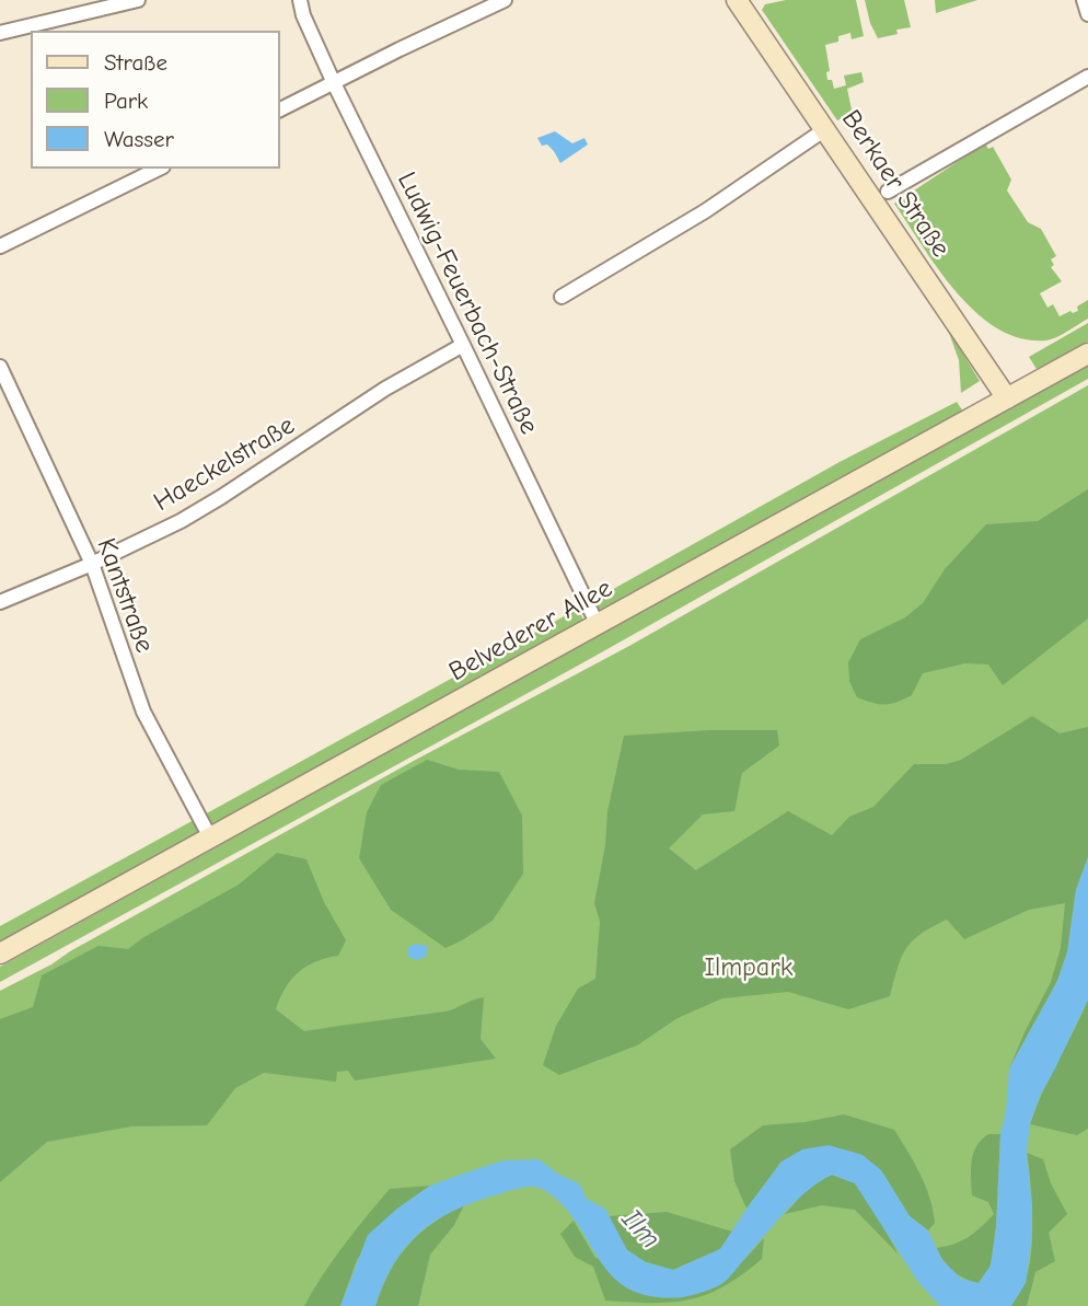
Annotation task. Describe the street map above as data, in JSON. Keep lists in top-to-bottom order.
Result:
{
  "streets": {
    "street": [
      "Berkaer Straße",
      "Ludwig-Feuerbach-Straße",
      "Haeckelstraße",
      "Kantstraße",
      "Belvederer Allee"
    ]
  },
  "crossings": [
    ["Berkaer Straße", "Belvederer Allee"],
    ["Ludwig-Feuerbach-Straße", "Haeckelstraße"],
    ["Ludwig-Feuerbach-Straße", "Belvederer Allee"],
    ["Haeckelstraße", "Kantstraße"],
    ["Kantstraße", "Belvederer Allee"]
  ],
  "water": ["Ilm"],
  "parks": ["Ilmpark"],
  "legend": ["Straße", "Park", "Wasser"]
}
